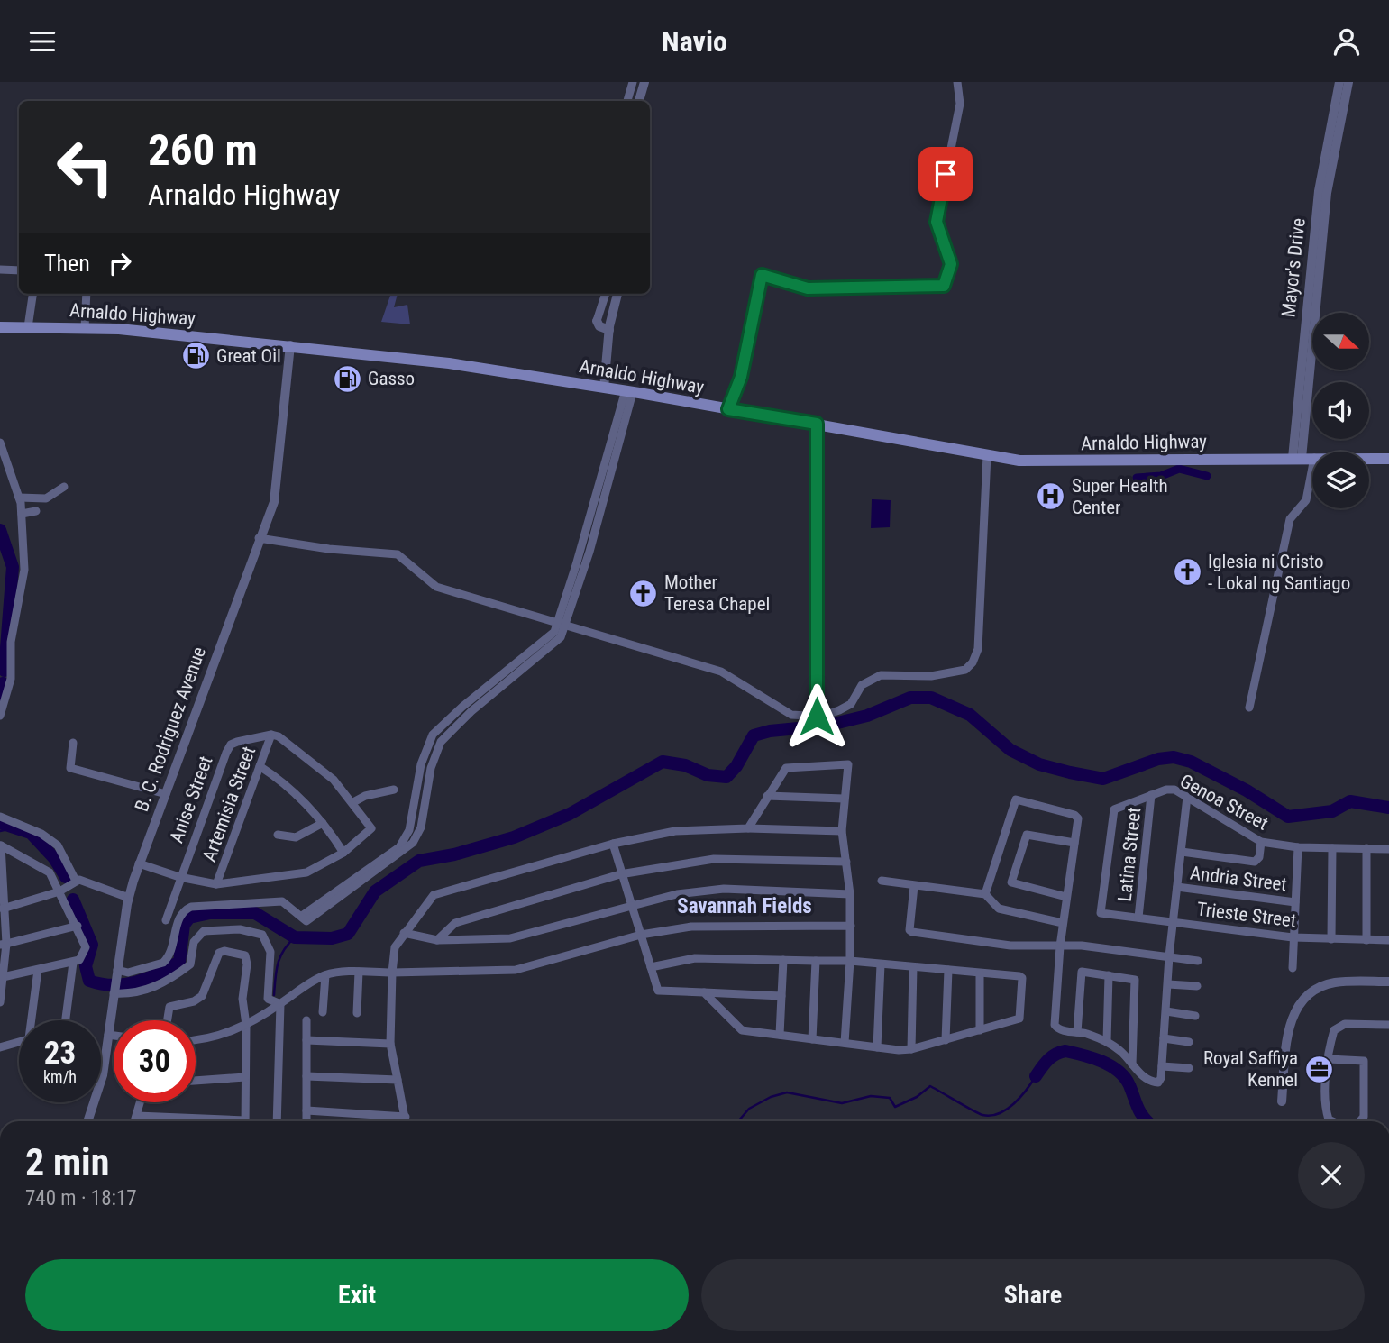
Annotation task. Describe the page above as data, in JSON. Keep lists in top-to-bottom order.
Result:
{
  "streets": {
    "main road": ["Arnaldo Highway"],
    "street": [
      "Mayor's Drive",
      "B. C. Rodriguez Avenue",
      "Anise Street",
      "Genoa Street",
      "Artemisia Street",
      "Latina Street",
      "Andria Street",
      "Trieste Street"
    ]
  },
  "crossings": [
    ["Mayor's Drive", "Arnaldo Highway"],
    ["Arnaldo Highway", "B. C. Rodriguez Avenue"],
    ["Anise Street", "Artemisia Street"],
    ["Genoa Street", "Latina Street"],
    ["Genoa Street", "Trieste Street"],
    ["Latina Street", "Trieste Street"]
  ],
  "districts": ["Savannah Fields"],
  "places": {
    "fuel station": ["Great Oil", "Gasso"],
    "hospital": ["Super Health Center"],
    "church": ["Iglesia ni Cristo - Lokal ng Santiago", "Mother Teresa Chapel"],
    "office": ["Royal Saffiya Kennel"]
  },
  "north": "right",
  "page": {
    "header": "Navio",
    "turn": ["260 m", "Arnaldo Highway"],
    "then": "Then",
    "speed": "23 km/h",
    "limit": "30",
    "heading": ["2 min", "740 m · 18:17"],
    "buttons": ["Exit", "Share"]
  }
}
